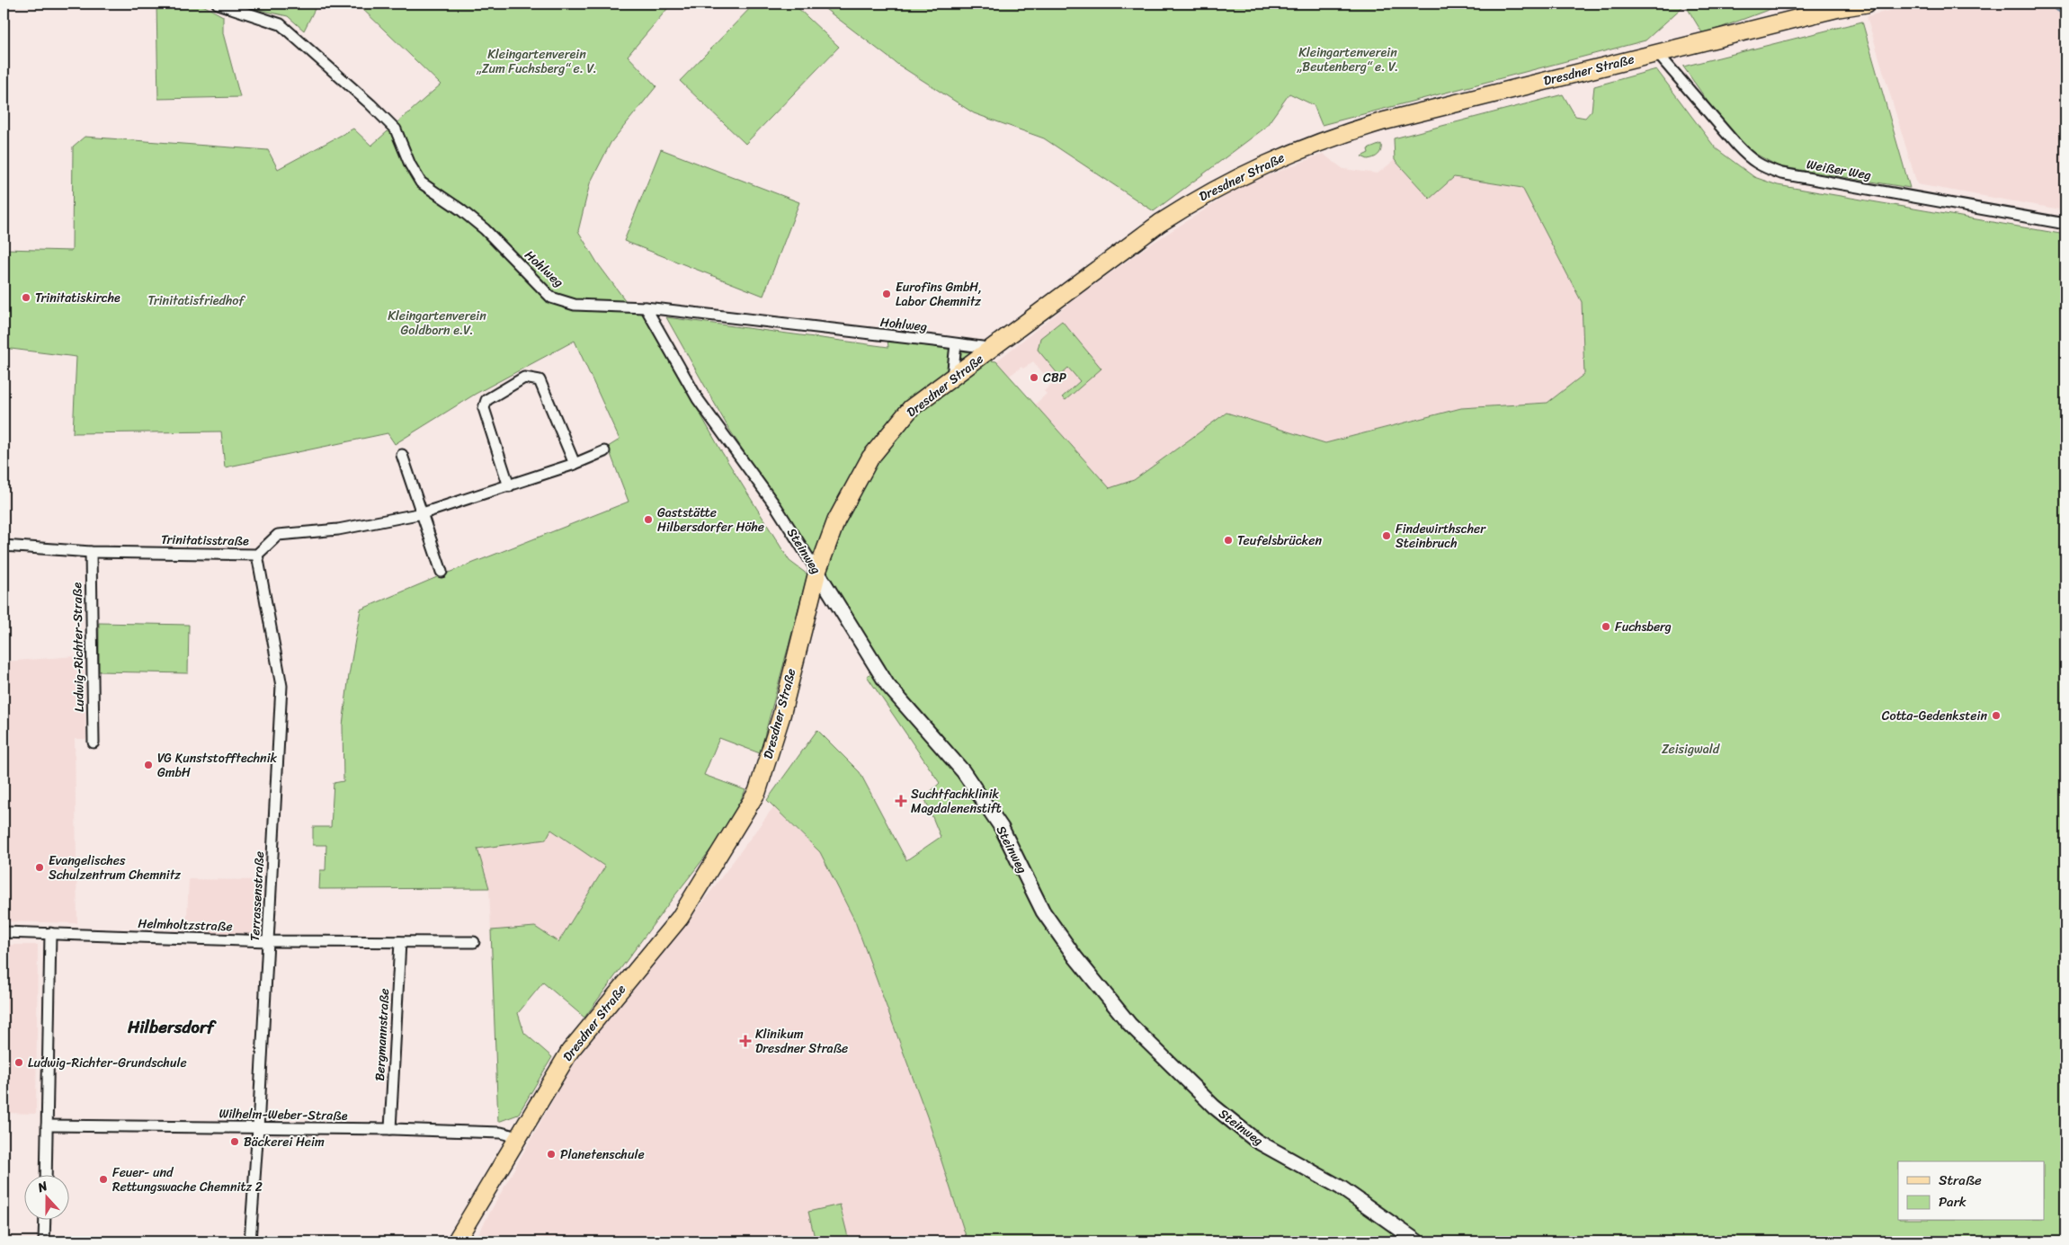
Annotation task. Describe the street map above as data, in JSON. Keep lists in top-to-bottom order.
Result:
{
  "streets": {
    "main road": ["Dresdner Straße"],
    "street": [
      "Weißer Weg",
      "Hohlweg",
      "Trinitatisstraße",
      "Steinweg",
      "Ludwig-Richter-Straße",
      "Terrassenstraße",
      "Helmholtzstraße",
      "Bergmannstraße",
      "Wilhelm-Weber-Straße"
    ]
  },
  "crossings": [
    ["Dresdner Straße", "Weißer Weg"],
    ["Dresdner Straße", "Hohlweg"],
    ["Dresdner Straße", "Steinweg"],
    ["Dresdner Straße", "Wilhelm-Weber-Straße"],
    ["Hohlweg", "Steinweg"],
    ["Trinitatisstraße", "Ludwig-Richter-Straße"],
    ["Trinitatisstraße", "Terrassenstraße"],
    ["Terrassenstraße", "Helmholtzstraße"],
    ["Terrassenstraße", "Wilhelm-Weber-Straße"],
    ["Helmholtzstraße", "Bergmannstraße"],
    ["Bergmannstraße", "Wilhelm-Weber-Straße"]
  ],
  "districts": ["Hilbersdorf"],
  "parks": [
    "Kleingartenverein „Beutenberg“ e. V.",
    "Kleingartenverein „Zum Fuchsberg“ e. V.",
    "Trinitatisfriedhof",
    "Kleingartenverein Goldborn e.V.",
    "Zeisigwald"
  ],
  "places": {
    "other": [
      "Eurofins GmbH, Labor Chemnitz",
      "Trinitatiskirche",
      "CBP",
      "Gaststätte Hilbersdorfer Höhe",
      "Findewirthscher Steinbruch",
      "Teufelsbrücken",
      "Fuchsberg",
      "Cotta-Gedenkstein",
      "VG Kunststofftechnik GmbH",
      "Evangelisches Schulzentrum Chemnitz",
      "Ludwig-Richter-Grundschule",
      "Bäckerei Heim",
      "Planetenschule",
      "Feuer- und Rettungswache Chemnitz 2"
    ],
    "health": ["Suchtfachklinik Magdalenenstift", "Klinikum Dresdner Straße"]
  },
  "legend": ["Straße", "Park"],
  "north": "top"
}
